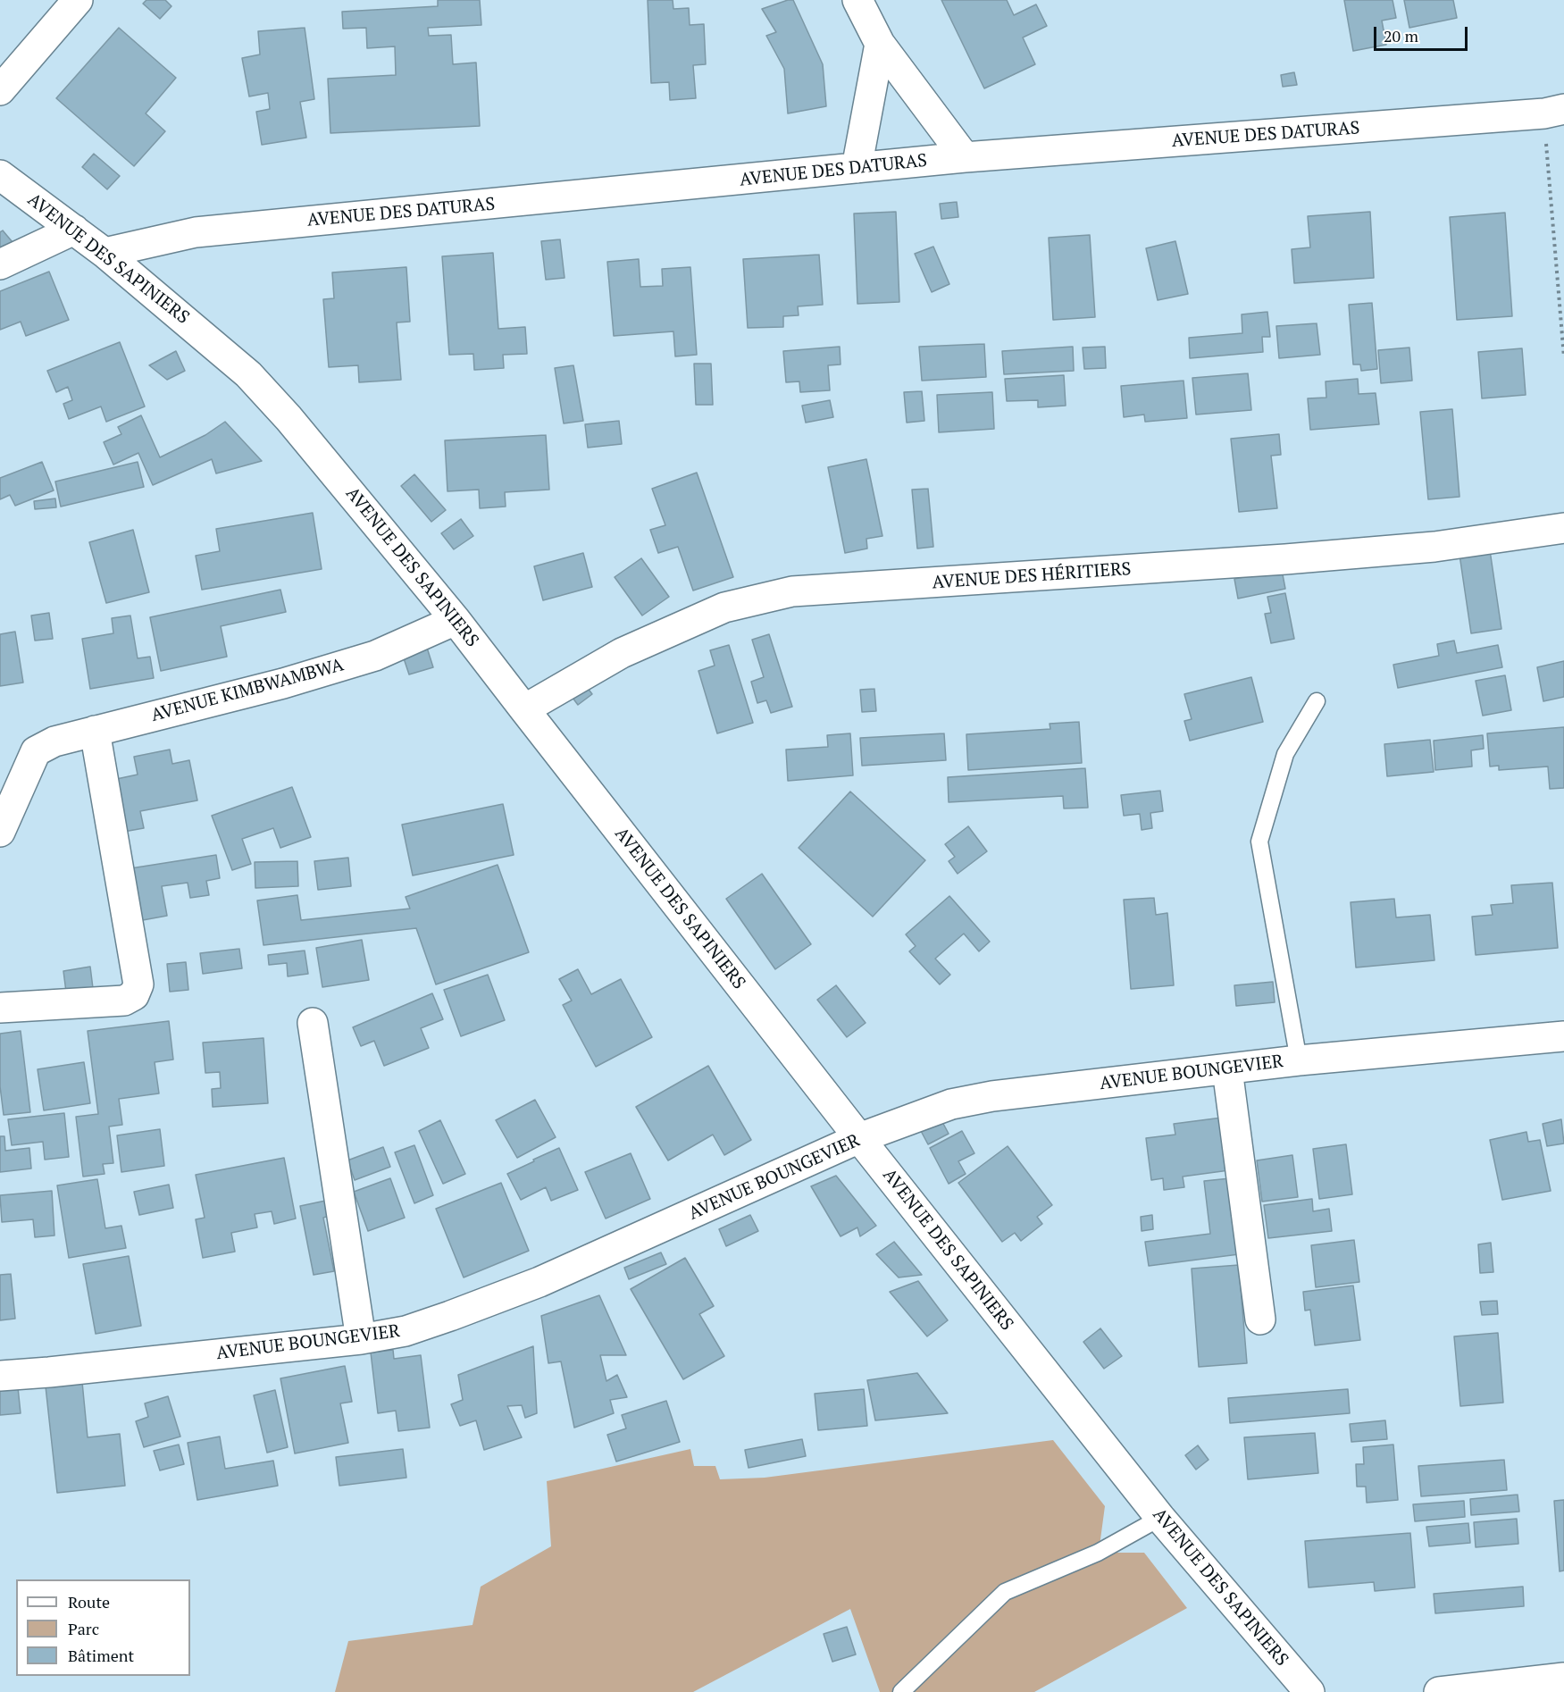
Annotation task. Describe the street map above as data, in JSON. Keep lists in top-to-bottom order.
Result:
{
  "streets": {
    "street": [
      "AVENUE DES DATURAS",
      "AVENUE DES SAPINIERS",
      "AVENUE DES HÉRITIERS",
      "AVENUE KIMBWAMBWA",
      "AVENUE BOUNGEVIER"
    ]
  },
  "crossings": [
    ["AVENUE DES DATURAS", "AVENUE DES SAPINIERS"],
    ["AVENUE DES SAPINIERS", "AVENUE DES HÉRITIERS"],
    ["AVENUE DES SAPINIERS", "AVENUE KIMBWAMBWA"],
    ["AVENUE DES SAPINIERS", "AVENUE BOUNGEVIER"]
  ],
  "legend": ["Route", "Parc", "Bâtiment"],
  "scale_bar": "20 m"
}
